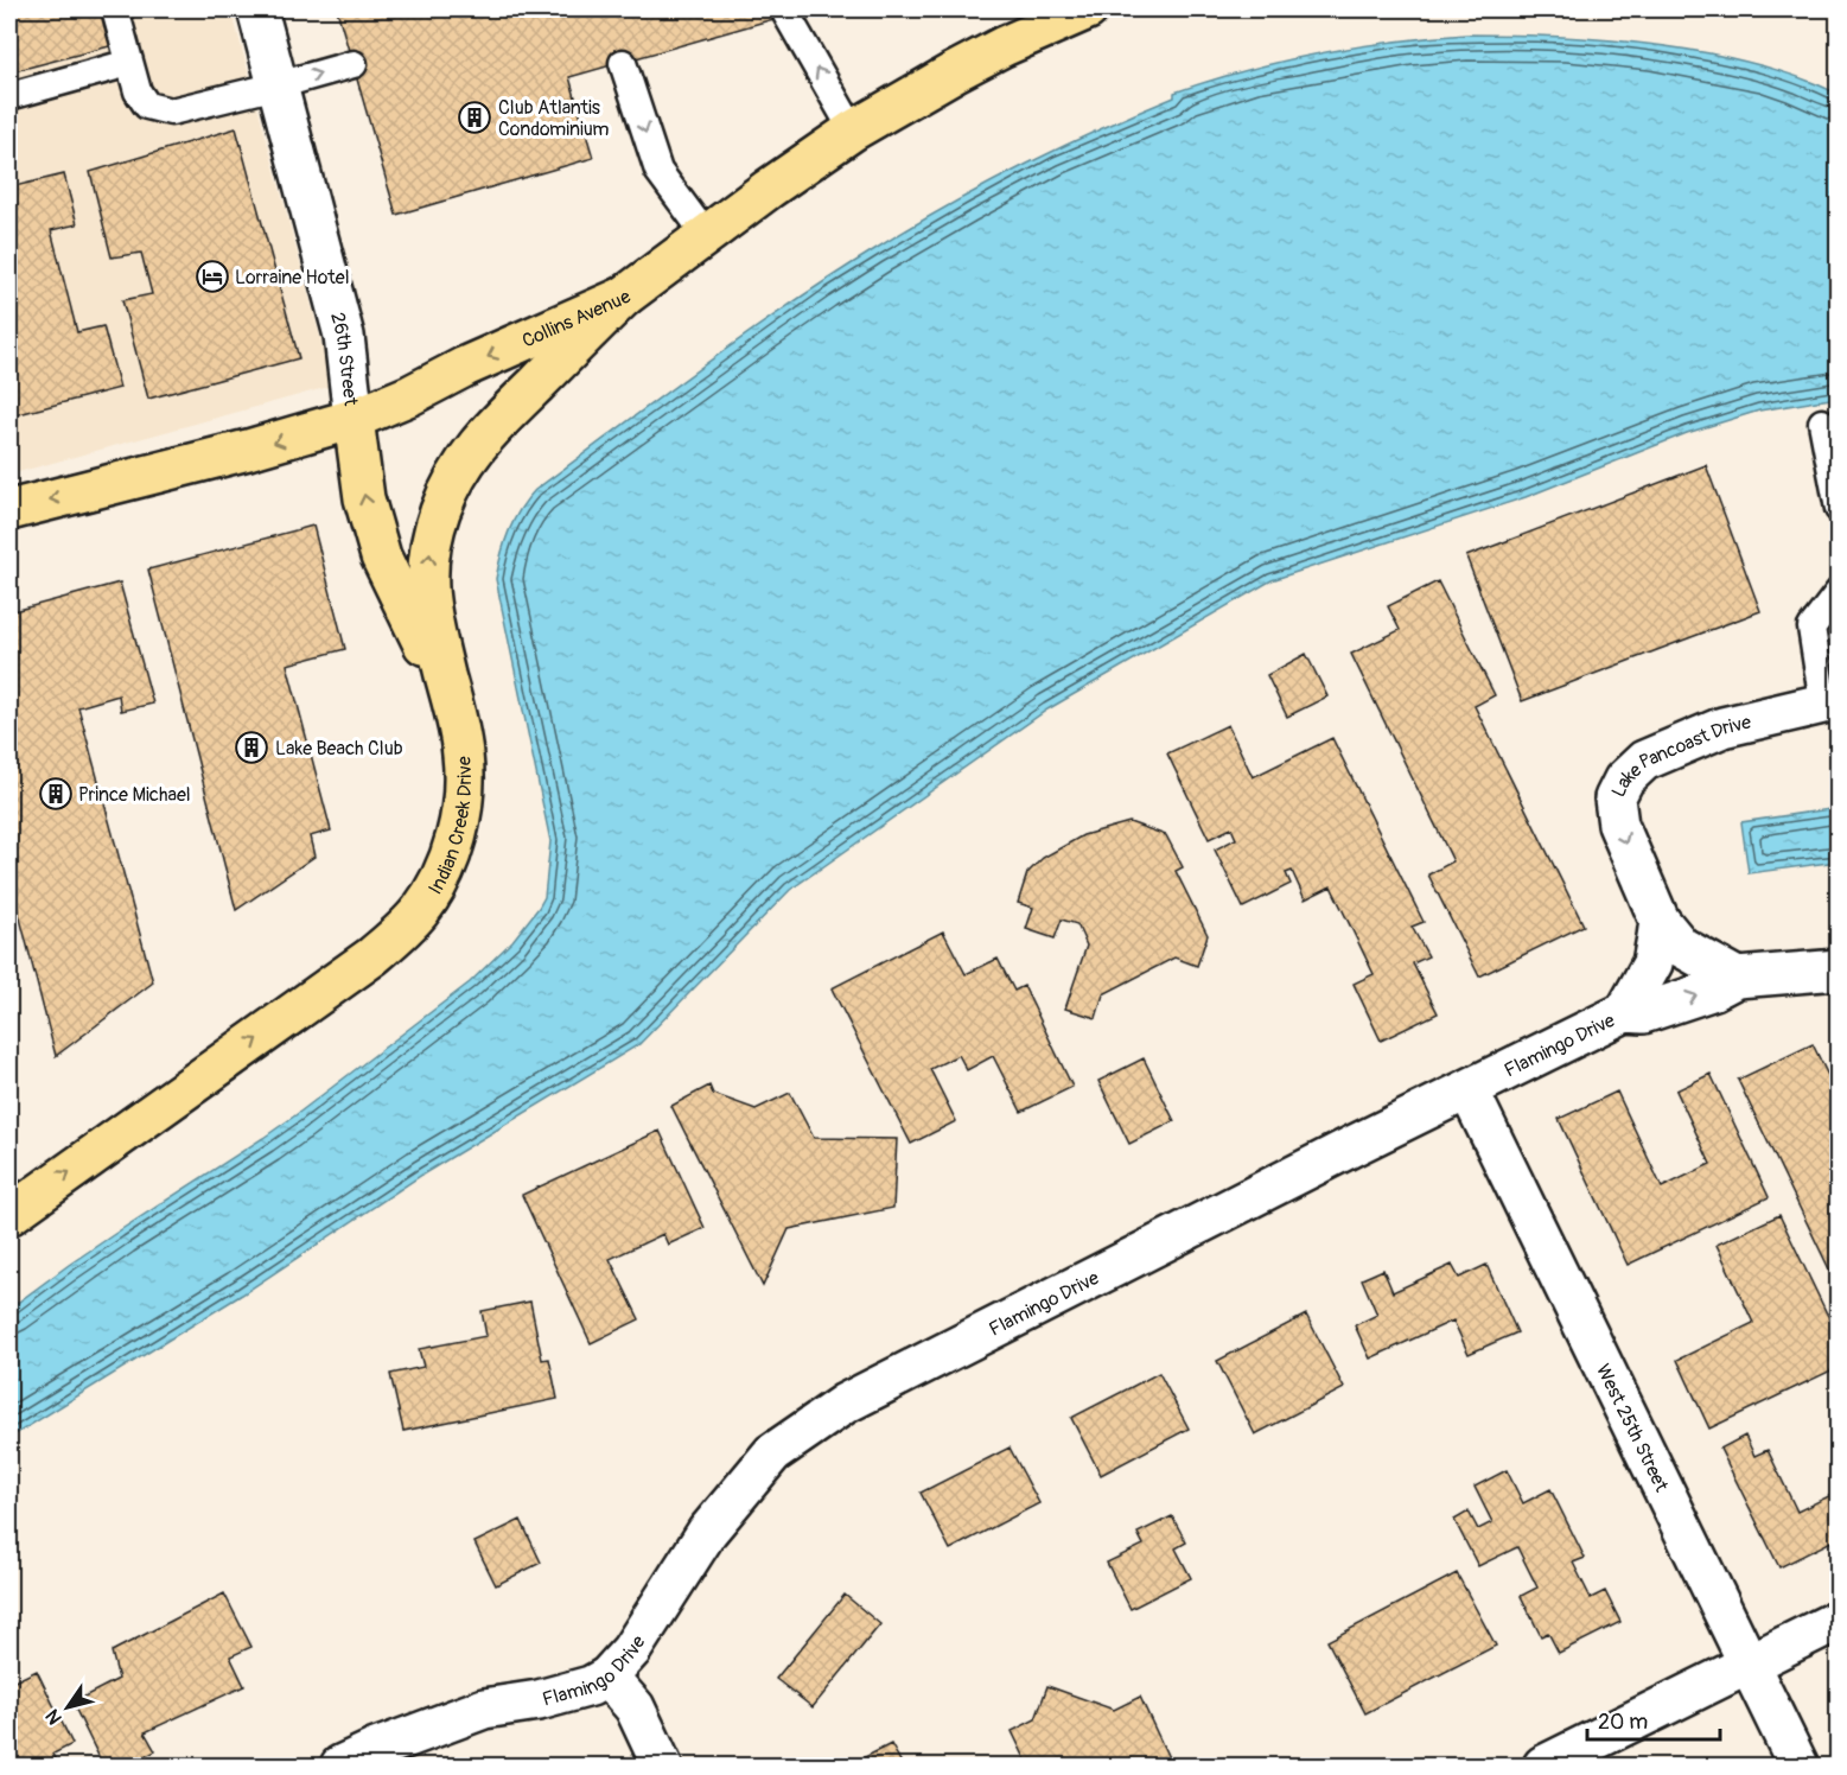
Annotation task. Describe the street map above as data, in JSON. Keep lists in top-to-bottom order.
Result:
{
  "streets": {
    "main road": ["Collins Avenue", "26th Street", "Indian Creek Drive"],
    "street": ["Lake Pancoast Drive", "Flamingo Drive", "West 25th Street"]
  },
  "crossings": [
    ["Collins Avenue", "26th Street"],
    ["Collins Avenue", "Indian Creek Drive"],
    ["26th Street", "Indian Creek Drive"],
    ["Lake Pancoast Drive", "Flamingo Drive"],
    ["Flamingo Drive", "West 25th Street"]
  ],
  "one_way": ["Collins Avenue", "26th Street", "Indian Creek Drive"],
  "places": {
    "building": ["Club Atlantis Condominium", "Lake Beach Club", "Prince Michael"],
    "hotel": ["Lorraine Hotel"]
  },
  "scale_bar": "20 m",
  "north": "bottom left"
}
